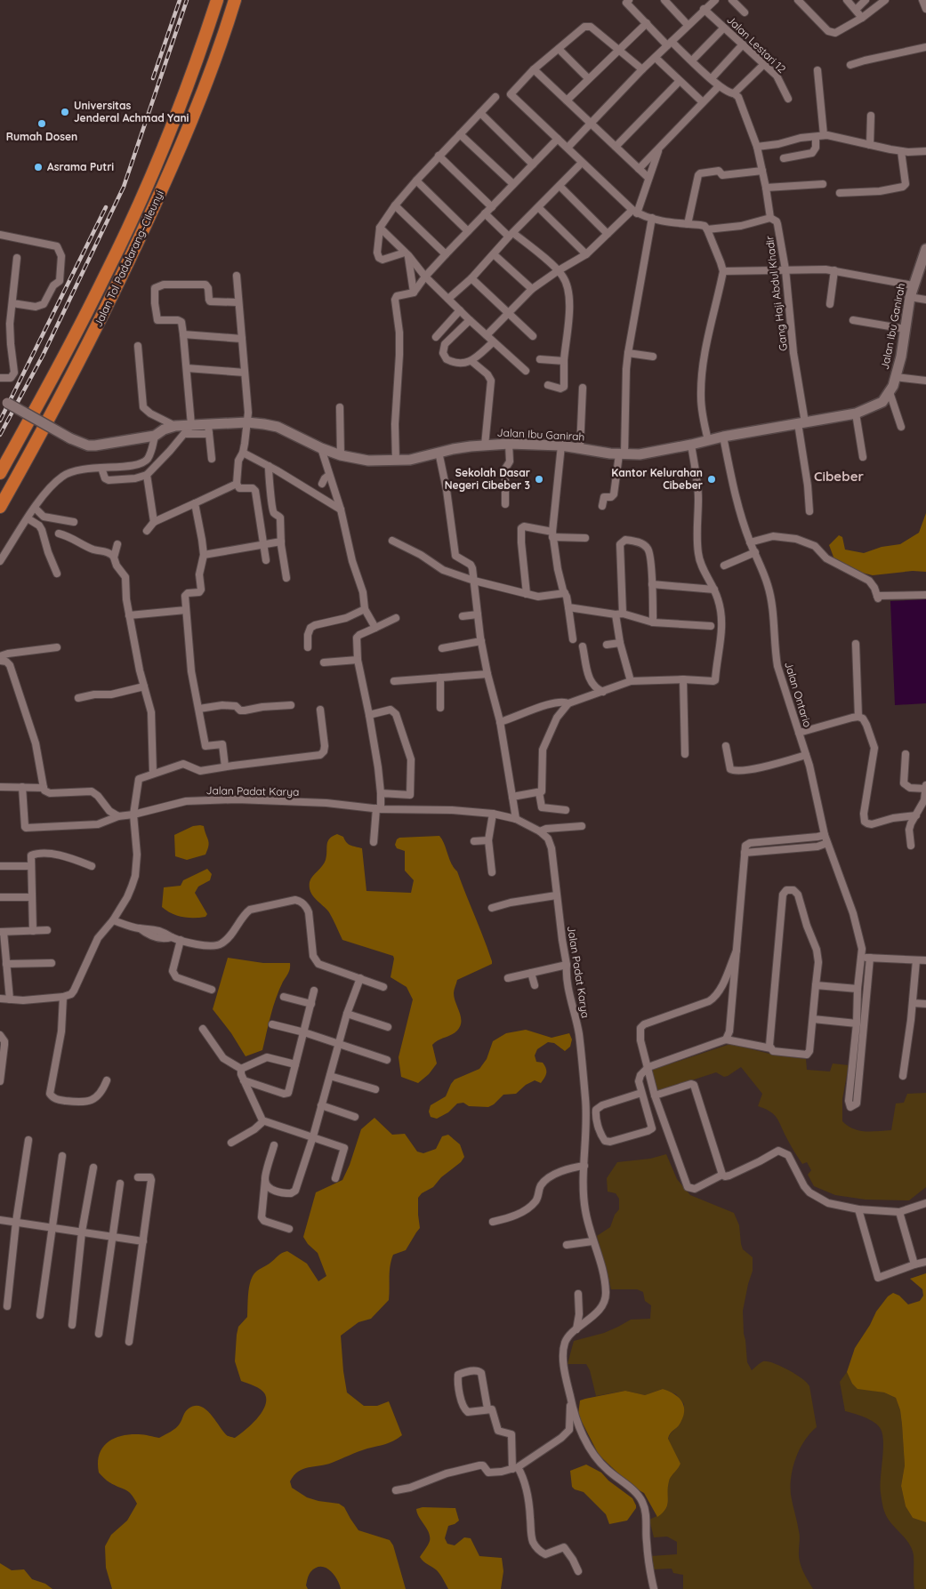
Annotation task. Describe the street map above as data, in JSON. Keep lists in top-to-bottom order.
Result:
{
  "streets": {
    "highway": ["Jalan Tol Padalarang–Cileunyi"],
    "main road": ["Jalan Ibu Ganirah"],
    "street": [
      "Jalan Lestari 12",
      "Gang Haji Abdul Khadir",
      "Jalan Ontario",
      "Jalan Padat Karya"
    ]
  },
  "crossings": [
    ["Gang Haji Abdul Khadir", "Jalan Ibu Ganirah"],
    ["Jalan Ibu Ganirah", "Jalan Ontario"]
  ],
  "districts": ["Cibeber"],
  "places": [
    "Universitas Jenderal Achmad Yani",
    "Rumah Dosen",
    "Asrama Putri",
    "Sekolah Dasar Negeri Cibeber 3",
    "Kantor Kelurahan Cibeber"
  ]
}
